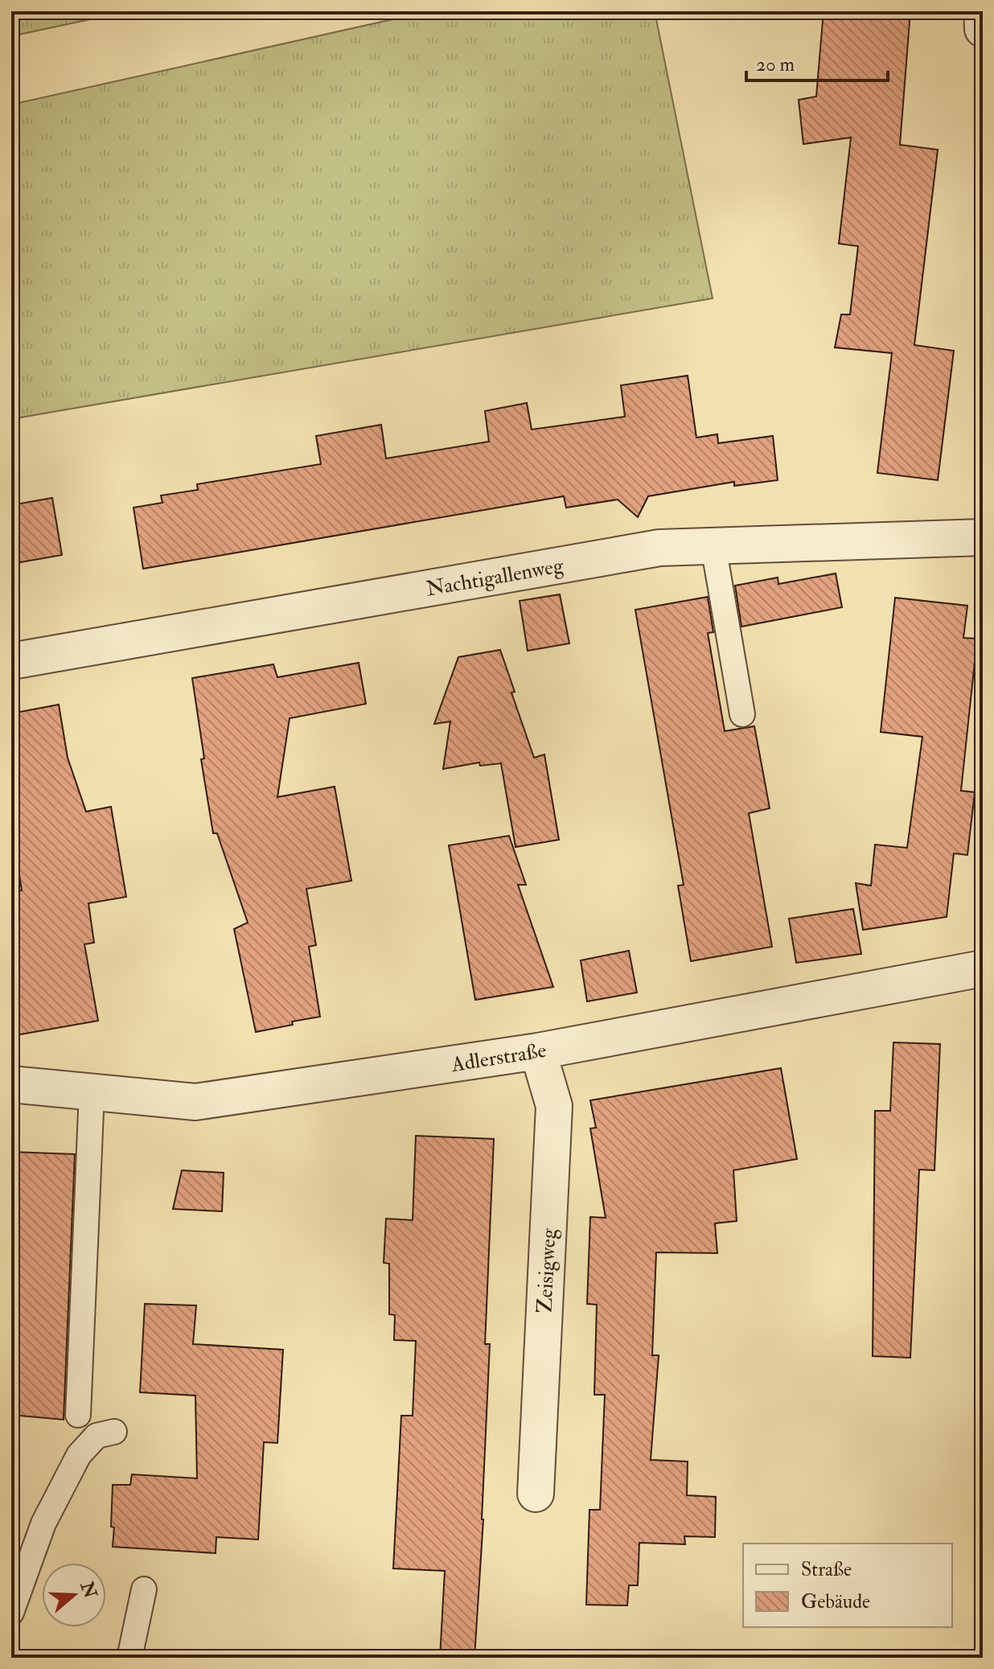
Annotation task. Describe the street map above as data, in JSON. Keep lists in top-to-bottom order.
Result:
{
  "streets": {
    "street": ["Nachtigallenweg", "Adlerstraße", "Zeisigweg"]
  },
  "crossings": [
    ["Adlerstraße", "Zeisigweg"]
  ],
  "legend": ["Straße", "Gebäude"],
  "scale_bar": "20 m",
  "north": "right"
}
